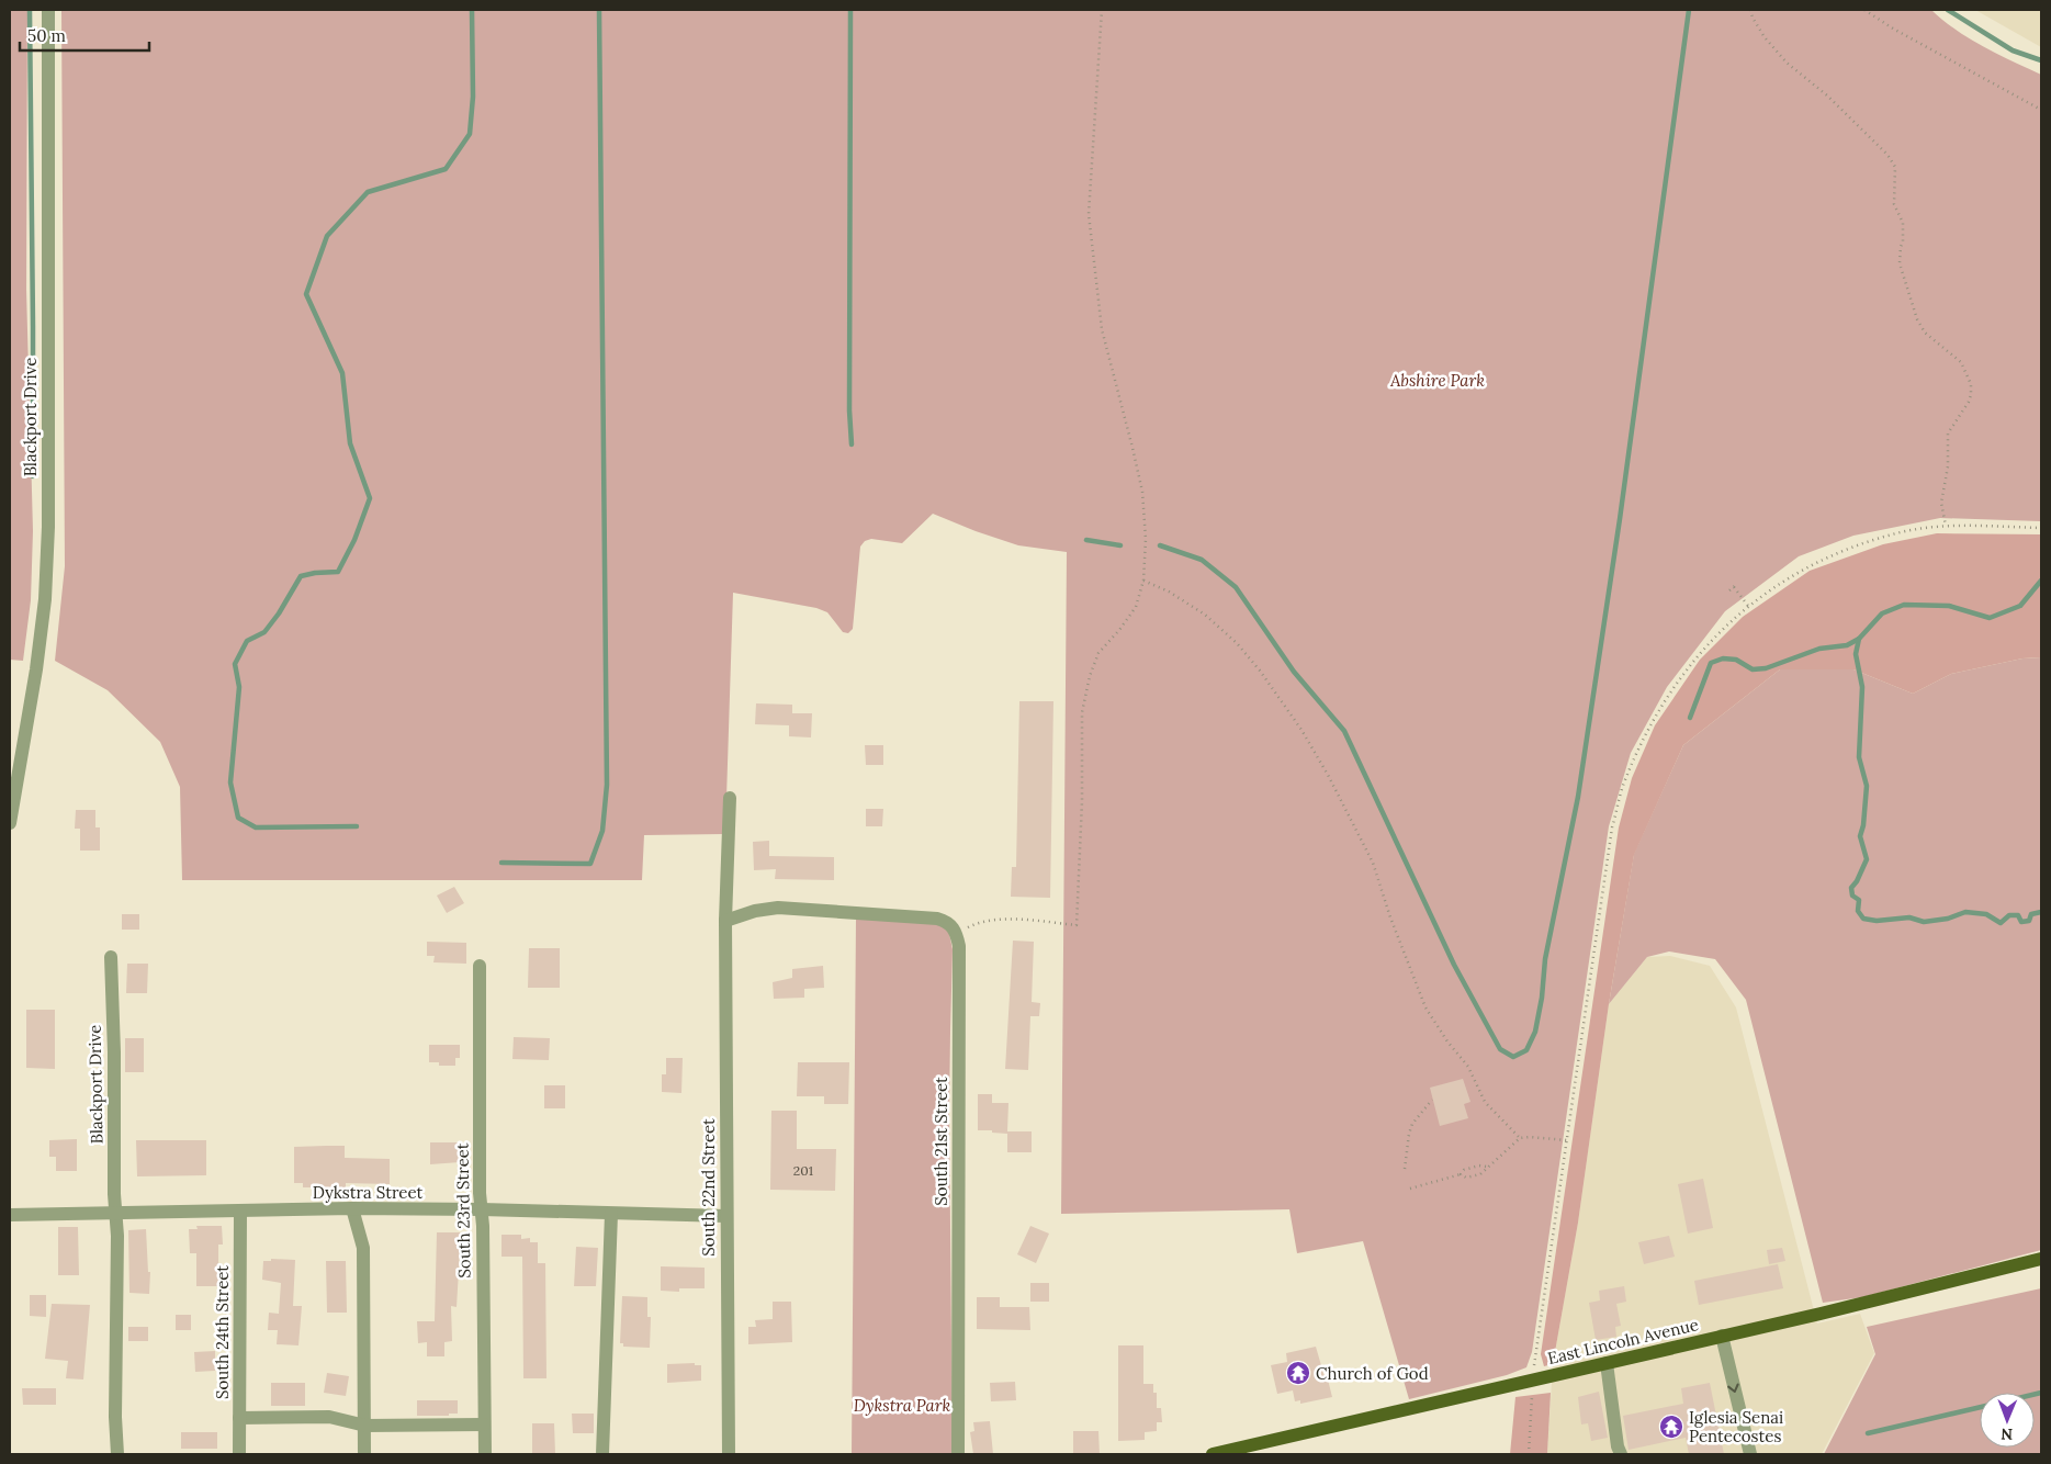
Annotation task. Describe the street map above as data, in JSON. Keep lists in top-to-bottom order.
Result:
{
  "streets": {
    "main road": ["East Lincoln Avenue"],
    "street": [
      "Blackport Drive",
      "South 21st Street",
      "South 22nd Street",
      "Dykstra Street",
      "South 23rd Street",
      "South 24th Street"
    ]
  },
  "crossings": [
    ["Blackport Drive", "Dykstra Street"],
    ["South 22nd Street", "Dykstra Street"],
    ["Dykstra Street", "South 23rd Street"],
    ["Dykstra Street", "South 24th Street"]
  ],
  "parks": ["Abshire Park", "Dykstra Park"],
  "places": {
    "temple": ["Church of God", "Iglesia Senai Pentecostes"]
  },
  "house_numbers": ["201"],
  "scale_bar": "50 m",
  "north": "bottom"
}
